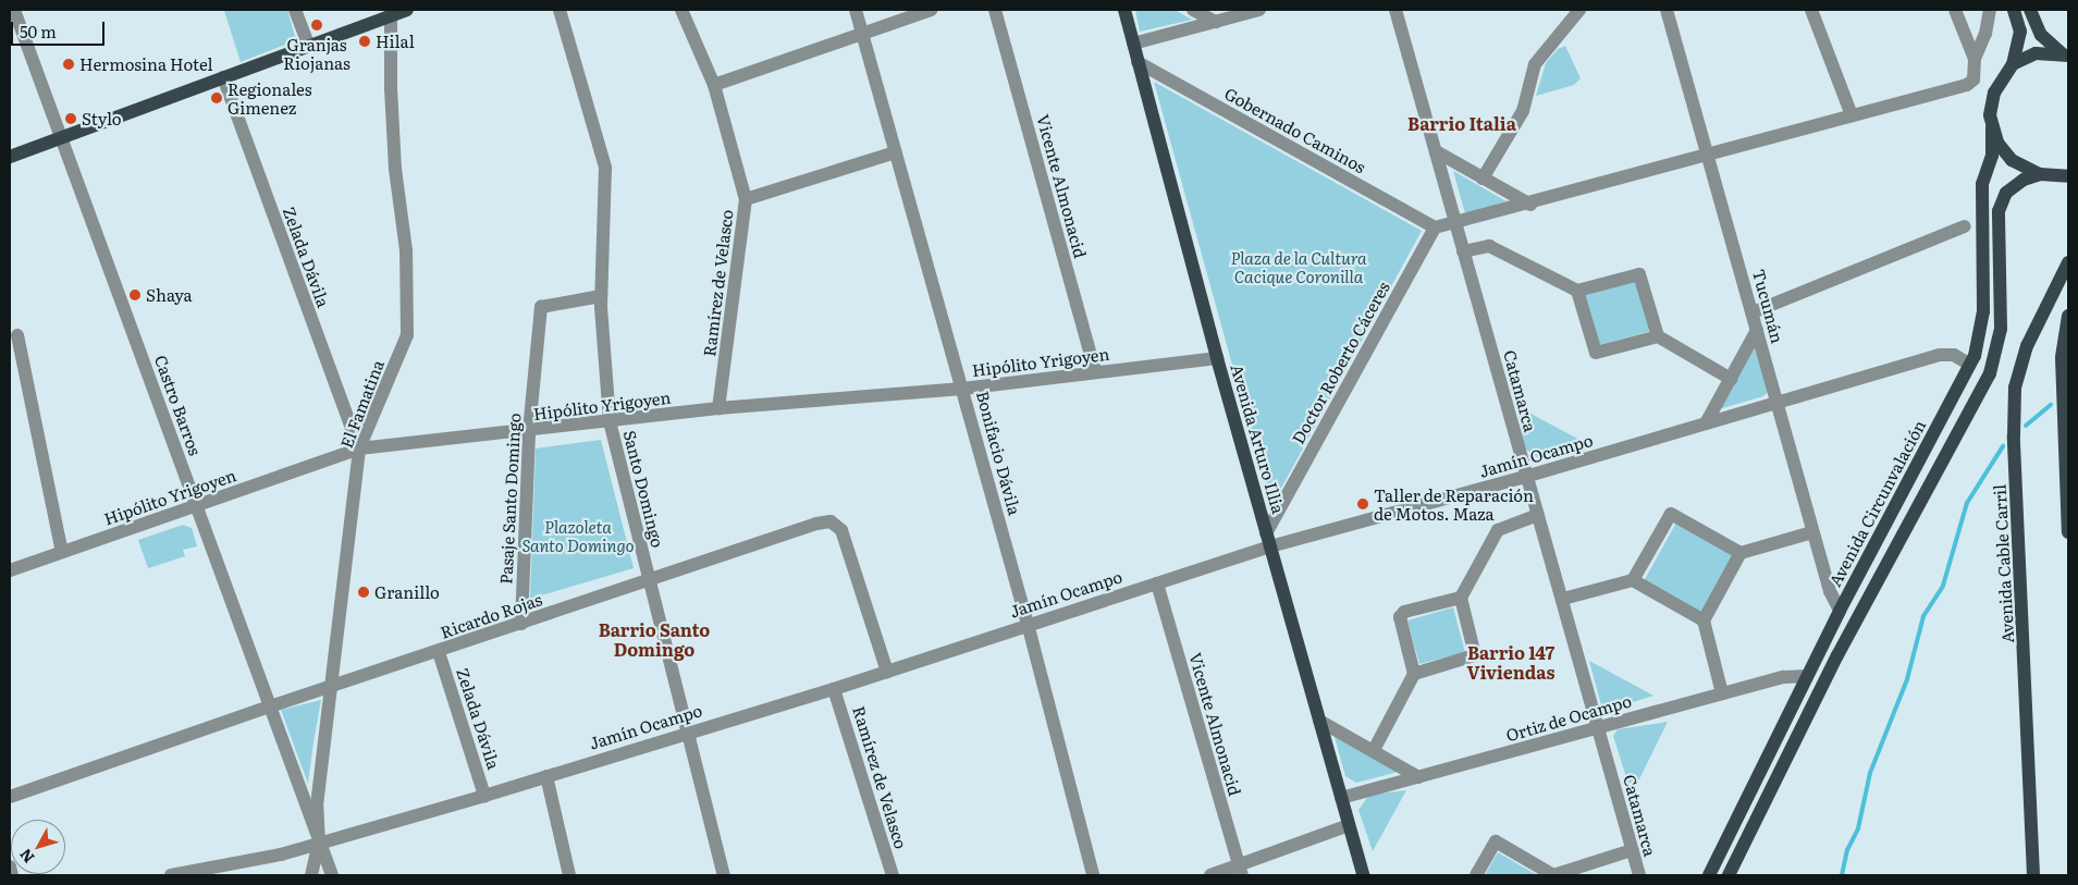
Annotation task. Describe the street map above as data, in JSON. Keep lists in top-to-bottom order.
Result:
{
  "streets": {
    "main road": ["Avenida Arturo Illia", "Avenida Circunvalación", "Avenida Cable Carril"],
    "street": [
      "Gobernado Caminos",
      "Vicente Almonacid",
      "Zelada Dávila",
      "Ramírez de Velasco",
      "Tucumán",
      "Hipólito Yrigoyen",
      "Doctor Roberto Cáceres",
      "Catamarca",
      "El Famatina",
      "Castro Barros",
      "Bonifacio Dávila",
      "Jamín Ocampo",
      "Santo Domingo",
      "Pasaje Santo Domingo",
      "Ricardo Rojas",
      "Ortiz de Ocampo"
    ]
  },
  "crossings": [
    ["Gobernado Caminos", "Doctor Roberto Cáceres"],
    ["Gobernado Caminos", "Avenida Arturo Illia"],
    ["Vicente Almonacid", "Hipólito Yrigoyen"],
    ["Vicente Almonacid", "Jamín Ocampo"],
    ["Zelada Dávila", "Hipólito Yrigoyen"],
    ["Zelada Dávila", "El Famatina"],
    ["Zelada Dávila", "Jamín Ocampo"],
    ["Zelada Dávila", "Ricardo Rojas"],
    ["Ramírez de Velasco", "Hipólito Yrigoyen"],
    ["Ramírez de Velasco", "Jamín Ocampo"],
    ["Tucumán", "Jamín Ocampo"],
    ["Tucumán", "Avenida Circunvalación"],
    ["Hipólito Yrigoyen", "El Famatina"],
    ["Hipólito Yrigoyen", "Castro Barros"],
    ["Hipólito Yrigoyen", "Avenida Arturo Illia"],
    ["Hipólito Yrigoyen", "Bonifacio Dávila"],
    ["Hipólito Yrigoyen", "Santo Domingo"],
    ["Hipólito Yrigoyen", "Pasaje Santo Domingo"],
    ["Doctor Roberto Cáceres", "Avenida Arturo Illia"],
    ["Catamarca", "Jamín Ocampo"],
    ["Catamarca", "Ortiz de Ocampo"],
    ["El Famatina", "Castro Barros"],
    ["El Famatina", "Jamín Ocampo"],
    ["El Famatina", "Ricardo Rojas"],
    ["Castro Barros", "Jamín Ocampo"],
    ["Castro Barros", "Ricardo Rojas"],
    ["Avenida Arturo Illia", "Jamín Ocampo"],
    ["Avenida Arturo Illia", "Ortiz de Ocampo"],
    ["Bonifacio Dávila", "Jamín Ocampo"],
    ["Jamín Ocampo", "Santo Domingo"],
    ["Jamín Ocampo", "Avenida Circunvalación"],
    ["Jamín Ocampo", "Ricardo Rojas"],
    ["Santo Domingo", "Pasaje Santo Domingo"],
    ["Santo Domingo", "Ricardo Rojas"],
    ["Pasaje Santo Domingo", "Ricardo Rojas"],
    ["Avenida Circunvalación", "Ortiz de Ocampo"]
  ],
  "districts": ["Barrio Italia", "Barrio Santo Domingo", "Barrio 147 Viviendas"],
  "parks": ["Plaza de la Cultura Cacique Coronilla", "Plazoleta Santo Domingo"],
  "places": [
    "Granjas Riojanas",
    "Hilal",
    "Hermosina Hotel",
    "Regionales Gimenez",
    "Stylo",
    "Shaya",
    "Taller de Reparación de Motos. Maza",
    "Granillo"
  ],
  "scale_bar": "50 m",
  "north": "bottom left"
}
